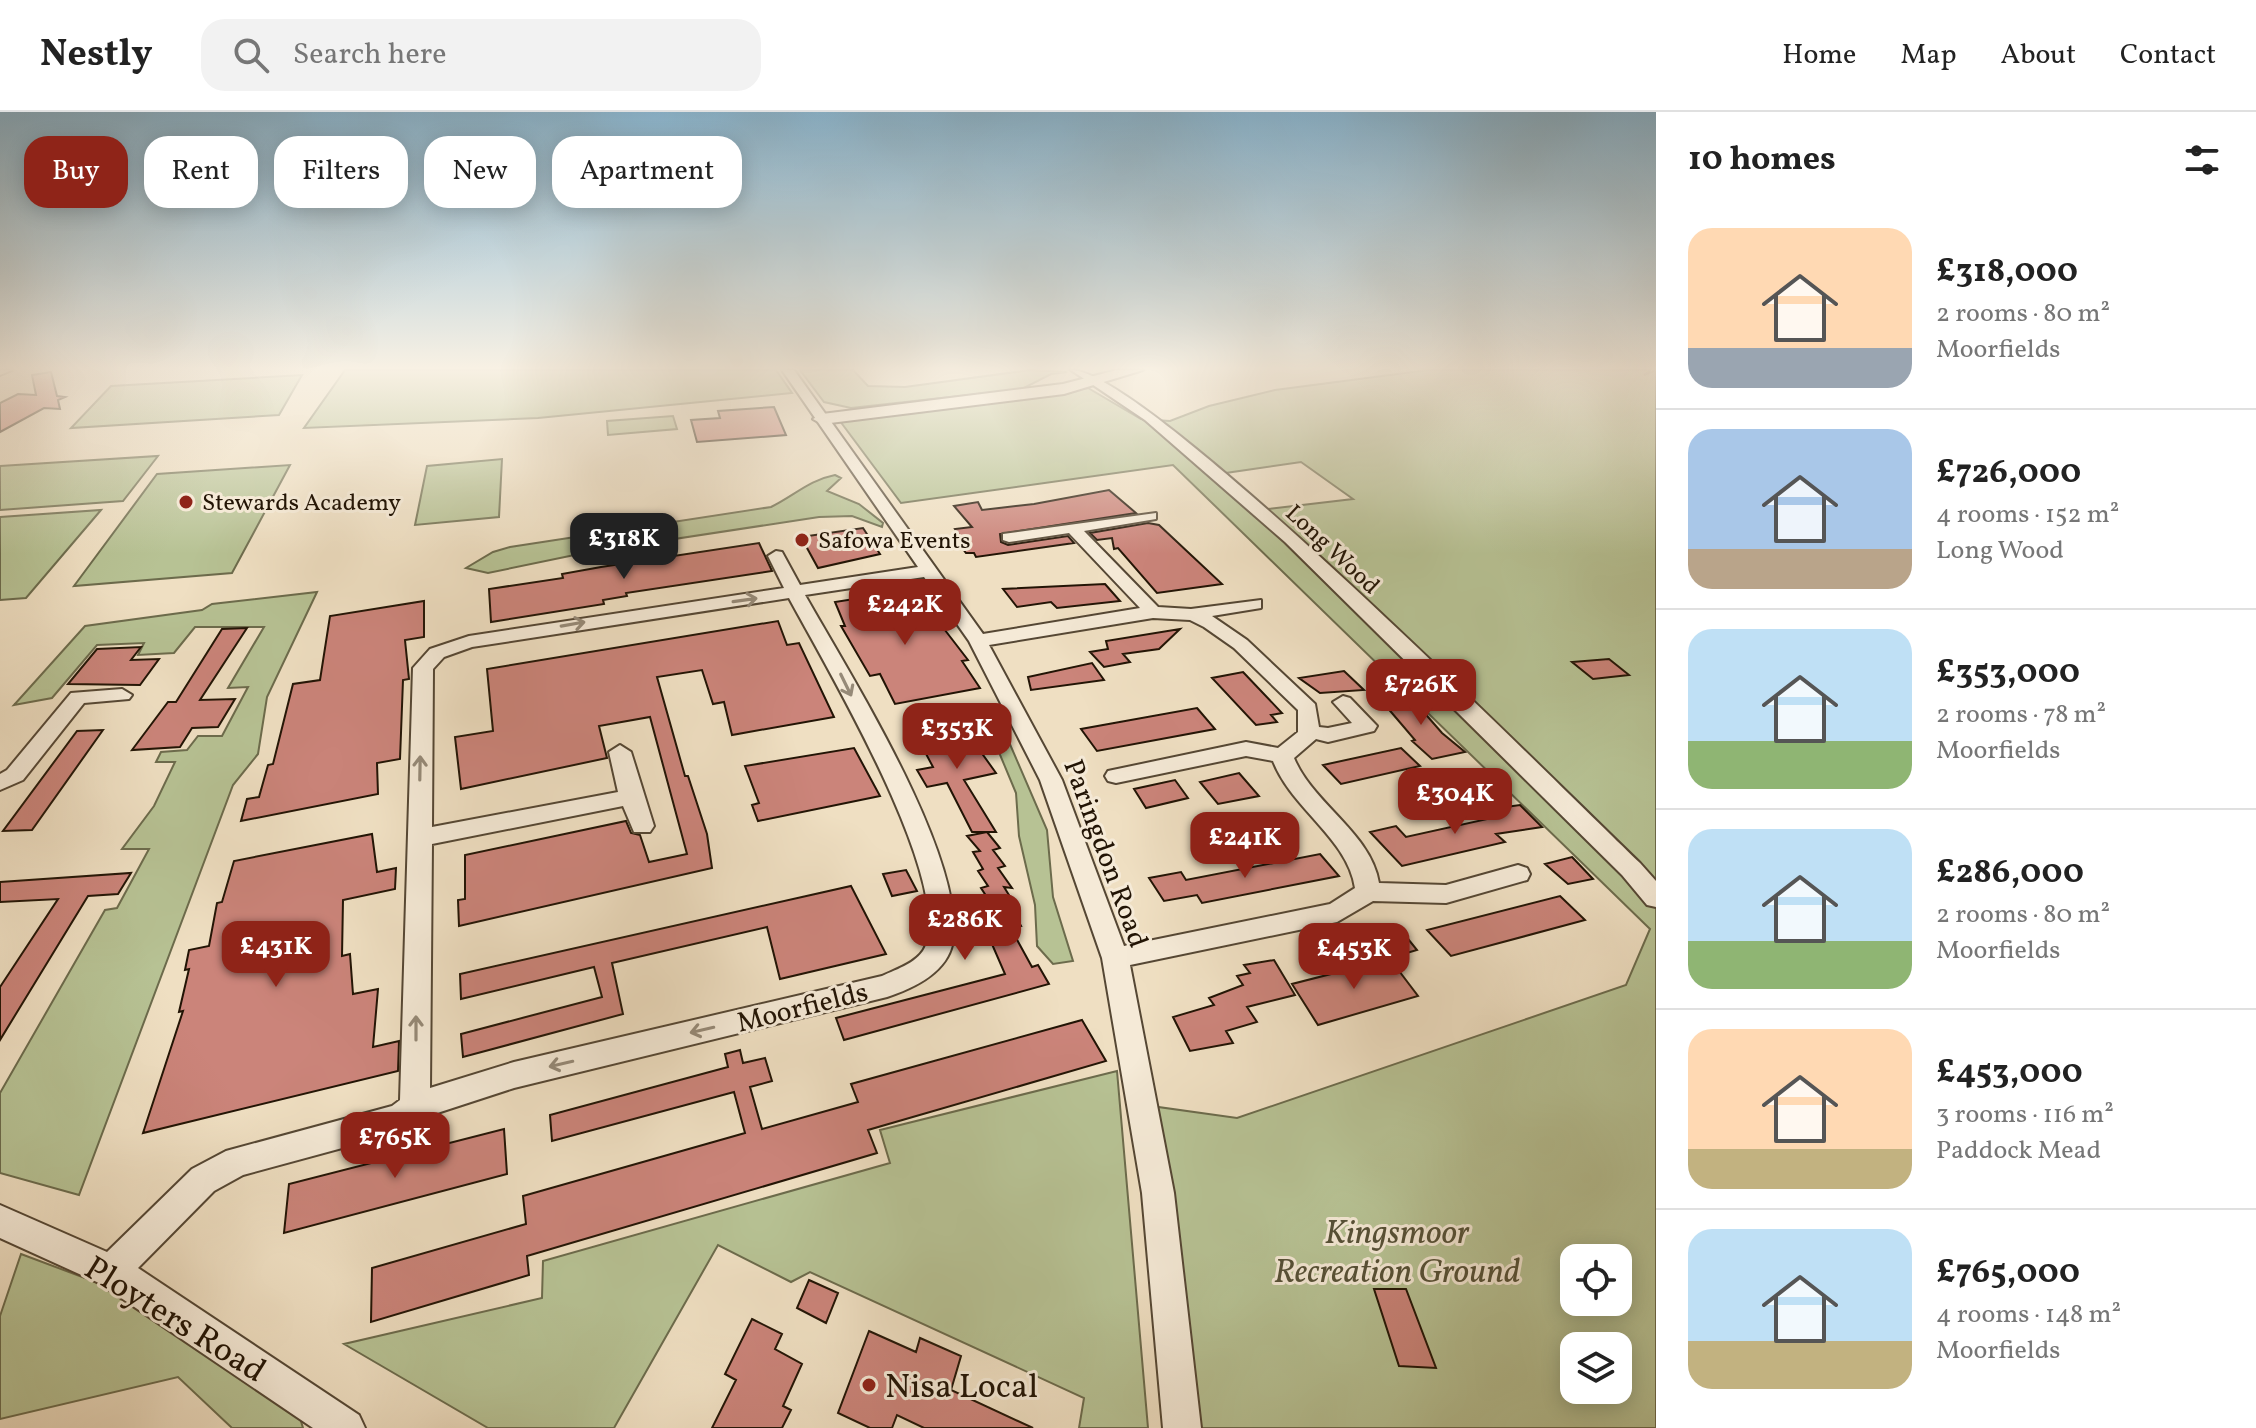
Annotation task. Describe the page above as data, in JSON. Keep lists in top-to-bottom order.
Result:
{
  "streets": {
    "street": [
      "Long Wood",
      "Paringdon Road",
      "Moorfields",
      "Ployters Road"
    ]
  },
  "crossings": [
    ["Moorfields", "Ployters Road"]
  ],
  "parks": ["Kingsmoor Recreation Ground"],
  "places": ["Stewards Academy", "Safowa Events", "Nisa Local"],
  "page": {
    "header": "Nestly",
    "search": "Search here",
    "nav": [
      "Home",
      "Map",
      "About",
      "Contact"
    ],
    "heading": "10 homes",
    "chip": [
      "Buy",
      "Rent",
      "Filters",
      "New",
      "Apartment"
    ],
    "list": [
      {
        "name": "£318,000",
        "note": "2 rooms · 80 m² · Moorfields"
      },
      {
        "name": "£726,000",
        "note": "4 rooms · 152 m² · Long Wood"
      },
      {
        "name": "£353,000",
        "note": "2 rooms · 78 m² · Moorfields"
      },
      {
        "name": "£286,000",
        "note": "2 rooms · 80 m² · Moorfields"
      },
      {
        "name": "£453,000",
        "note": "3 rooms · 116 m² · Paddock Mead"
      },
      {
        "name": "£765,000",
        "note": "4 rooms · 148 m² · Moorfields"
      }
    ],
    "price": [
      "£318K",
      "£242K",
      "£726K",
      "£353K",
      "£304K",
      "£241K",
      "£286K",
      "£431K",
      "£453K",
      "£765K"
    ]
  }
}
